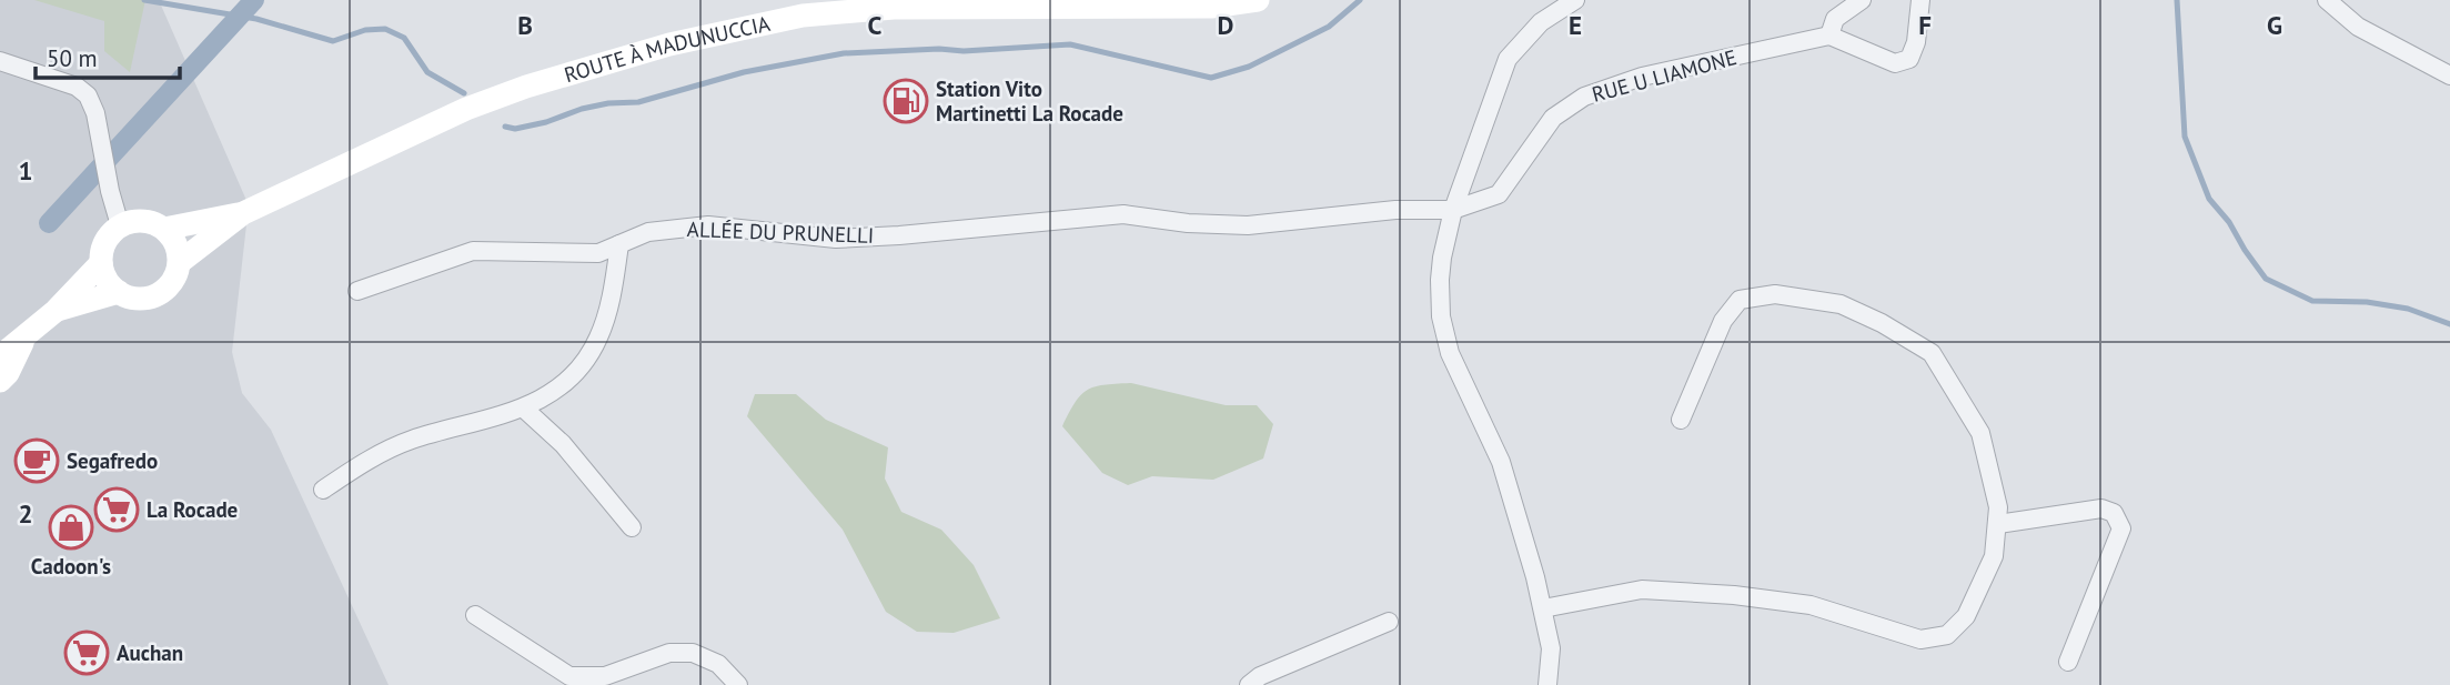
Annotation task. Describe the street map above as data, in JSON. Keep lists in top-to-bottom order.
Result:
{
  "streets": {
    "main road": ["ROUTE À MADUNUCCIA"],
    "street": ["RUE U LIAMONE", "ALLÉE DU PRUNELLI"]
  },
  "crossings": [
    ["RUE U LIAMONE", "ALLÉE DU PRUNELLI"]
  ],
  "places": {
    "fuel station": ["Station Vito Martinetti La Rocade"],
    "cafe": ["Segafredo"],
    "supermarket": ["La Rocade", "Auchan"],
    "shop": ["Cadoon's"]
  },
  "scale_bar": "50 m",
  "grid": {
    "columns": [
      "B",
      "C",
      "D",
      "E",
      "F",
      "G"
    ],
    "rows": ["1", "2"]
  }
}
